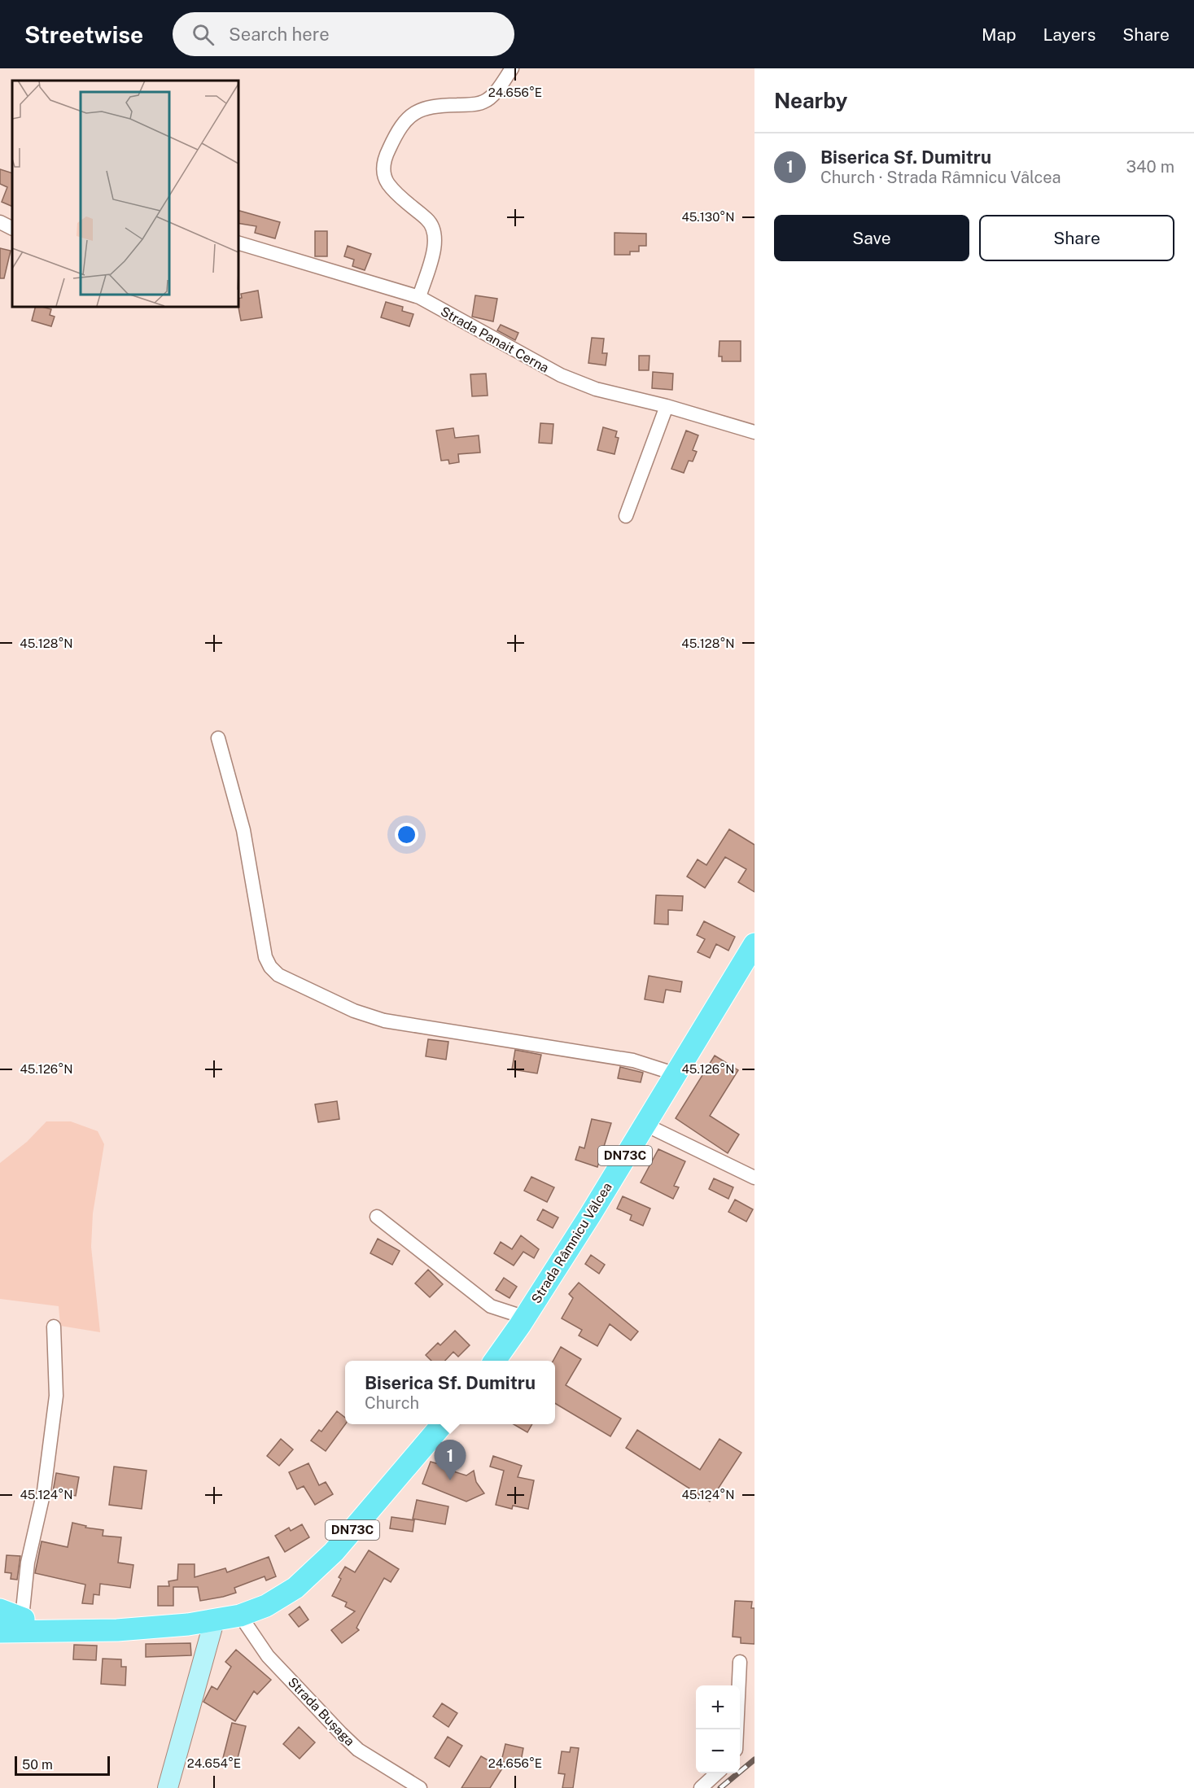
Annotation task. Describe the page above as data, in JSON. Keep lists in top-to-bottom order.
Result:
{
  "streets": {
    "main road": ["DN73C", "Strada Râmnicu Vâlcea"],
    "street": ["Strada Panait Cerna", "Strada Bușaga"]
  },
  "crossings": [
    ["DN73C", "Strada Bușaga"]
  ],
  "scale_bar": "50 m",
  "page": {
    "header": "Streetwise",
    "search": "Search here",
    "nav": ["Map", "Layers", "Share"],
    "heading": "Nearby",
    "list": [
      {
        "mark": "1",
        "name": "Biserica Sf. Dumitru",
        "note": "Church · Strada Râmnicu Vâlcea",
        "value": "340 m"
      }
    ],
    "buttons": ["Save", "Share"],
    "popup": ["Biserica Sf. Dumitru", "Church"],
    "pins": "1",
    "map_buttons": ["+", "−"],
    "scale": "50 m"
  },
  "coordinates": [
    "24.656°E",
    "45.130°N",
    "45.128°N",
    "45.126°N",
    "45.124°N",
    "24.654°E"
  ]
}
